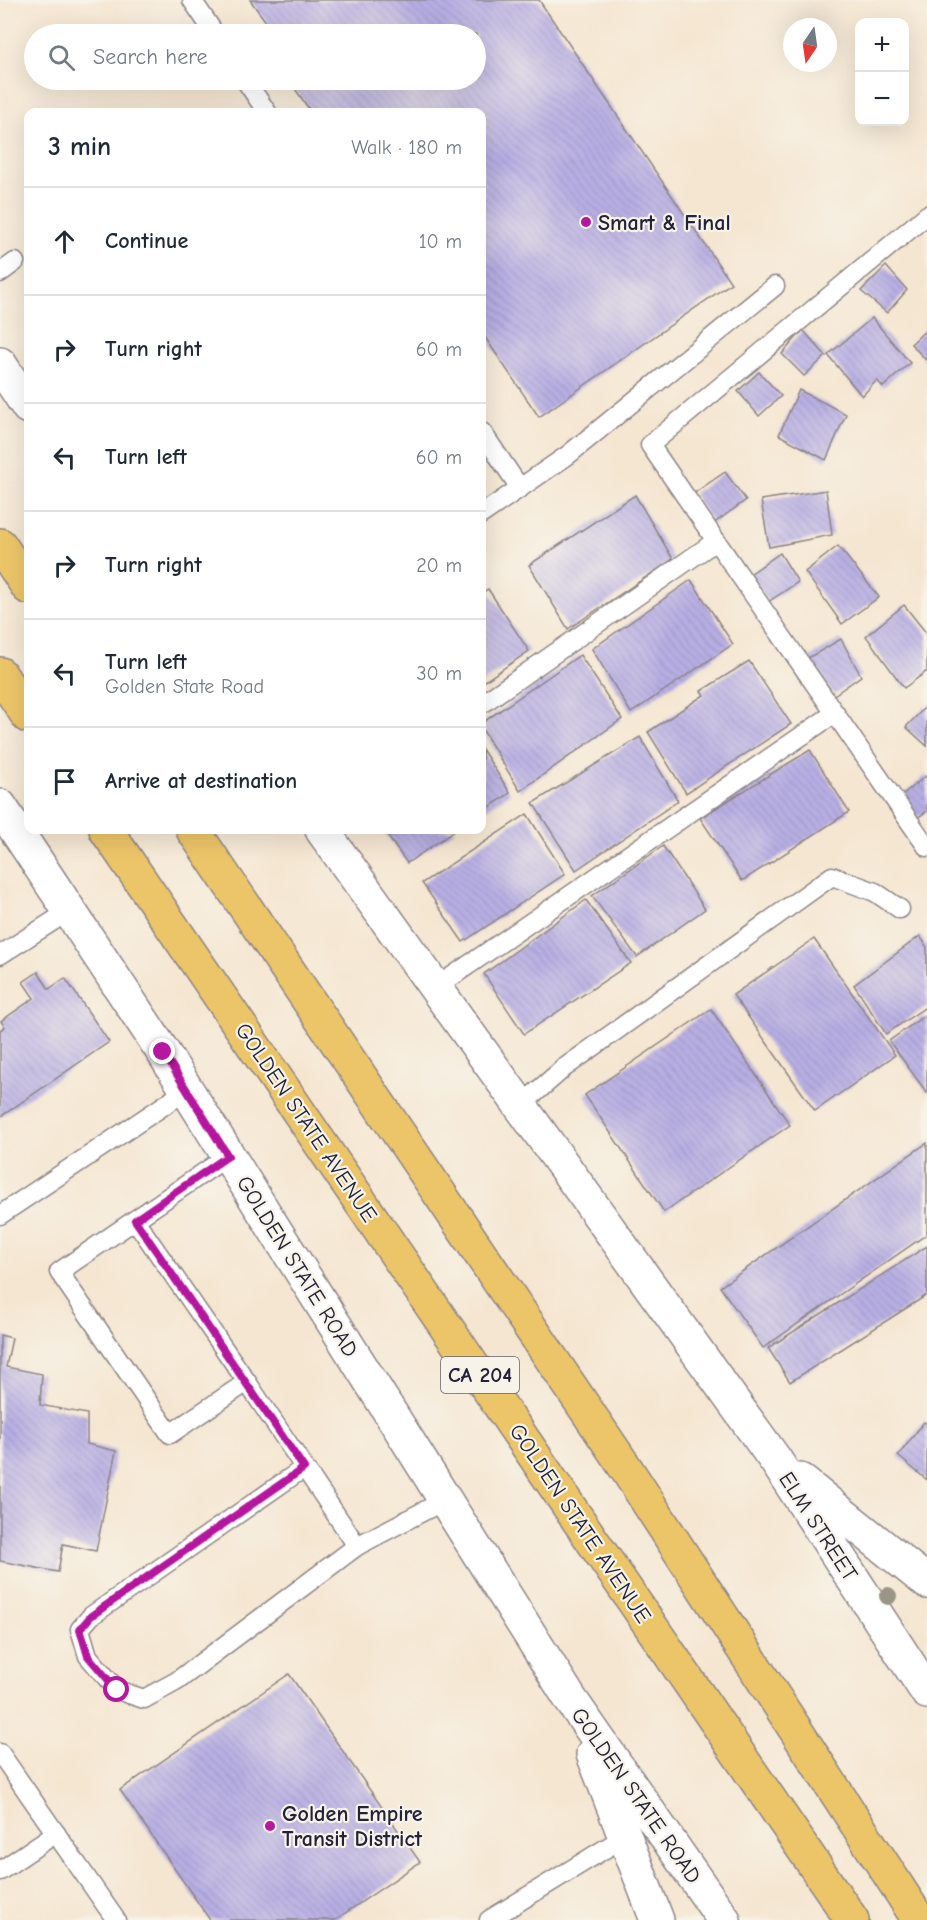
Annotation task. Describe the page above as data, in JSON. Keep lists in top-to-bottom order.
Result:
{
  "streets": {
    "highway": ["GOLDEN STATE AVENUE", "CA 204"],
    "street": ["GOLDEN STATE ROAD", "ELM STREET"]
  },
  "places": ["Smart & Final", "Golden Empire Transit District"],
  "north": "bottom",
  "page": {
    "map_buttons": ["+", "−"],
    "search": "Search here",
    "heading": ["3 min", "Walk · 180 m"],
    "list": [
      ["Continue", "10 m"],
      ["Turn right", "60 m"],
      ["Turn left", "60 m"],
      ["Turn right", "20 m"],
      ["Turn left", "Golden State Road", "30 m"],
      "Arrive at destination"
    ]
  }
}
